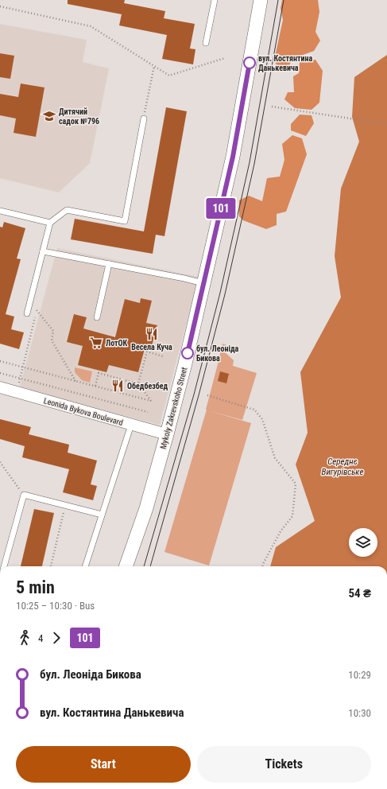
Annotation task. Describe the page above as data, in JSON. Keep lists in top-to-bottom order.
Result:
{
  "streets": {
    "street": ["Mykoly Zakrevskoho Street", "Leonida Bykova Boulevard"]
  },
  "crossings": [
    ["Mykoly Zakrevskoho Street", "Leonida Bykova Boulevard"]
  ],
  "water": ["Середнє Вигурівське"],
  "places": {
    "other": ["вул. Костянтина Данькевича", "бул. Леоніда Бикова"],
    "school or university": ["Дитячий садок №796"],
    "restaurant": ["Весела Куча", "Обедбезбед"],
    "supermarket": ["ЛотОК"]
  },
  "lines": ["bus line 101"],
  "page": {
    "on_map": "101",
    "heading": ["5 min", "10:25 – 10:30 · Bus", "54 ₴"],
    "legs": ["4", "101"],
    "list": [
      {
        "name": "бул. Леоніда Бикова",
        "value": "10:29"
      },
      {
        "name": "вул. Костянтина Данькевича",
        "value": "10:30"
      }
    ],
    "buttons": ["Start", "Tickets"]
  }
}
